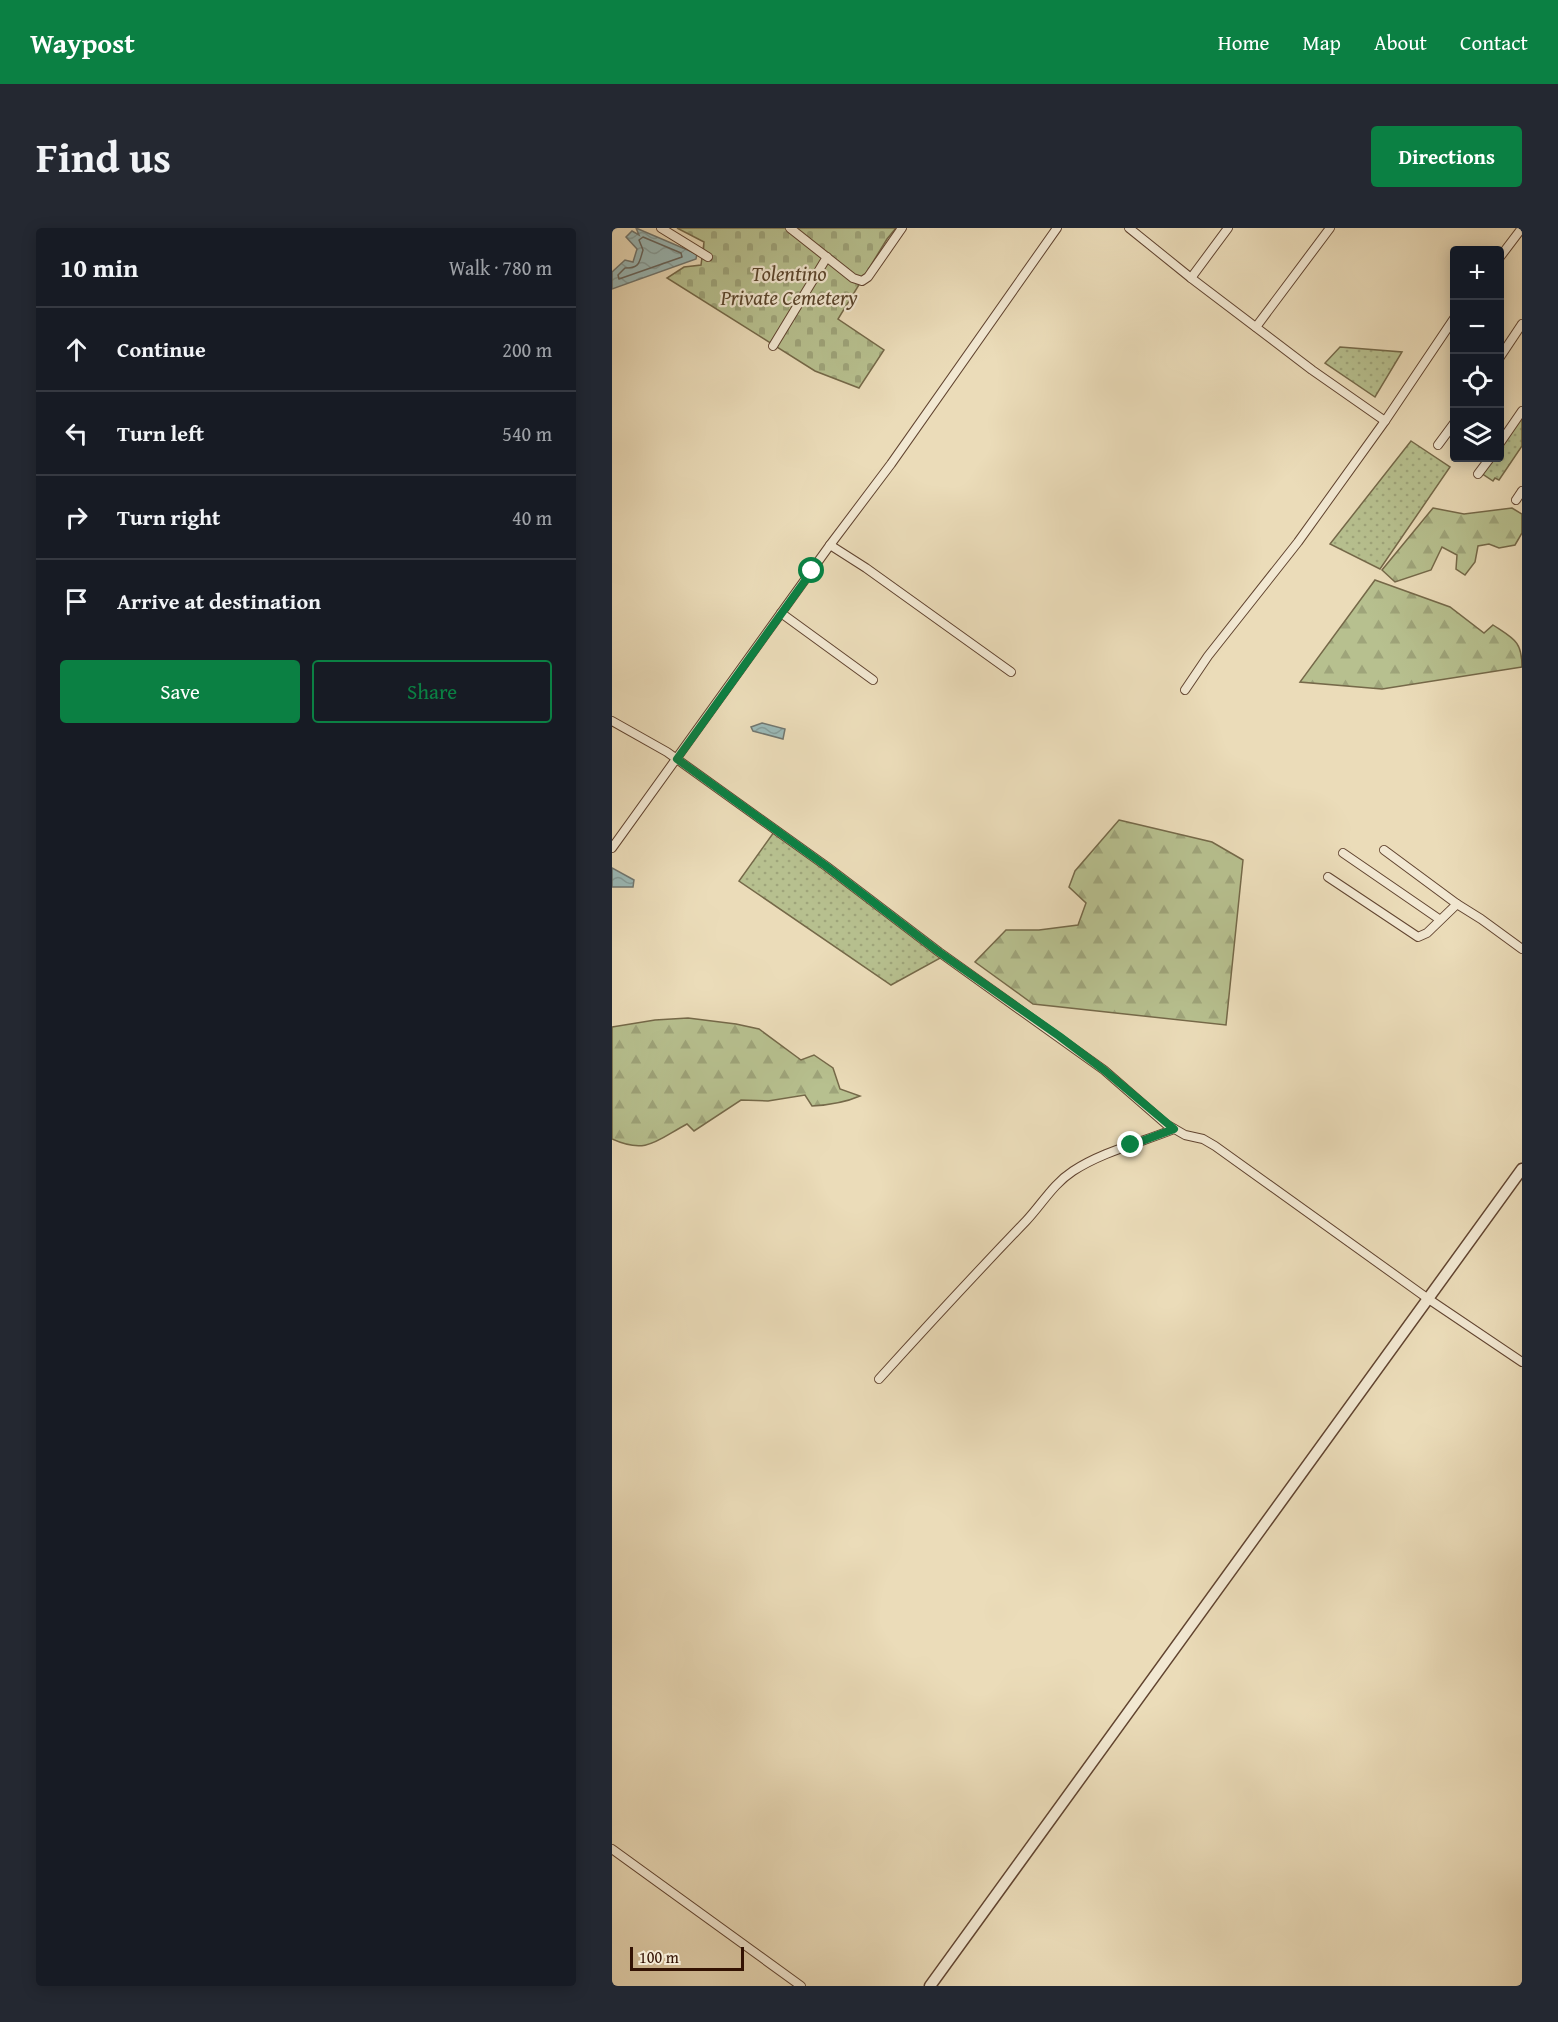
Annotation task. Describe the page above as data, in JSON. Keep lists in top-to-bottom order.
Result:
{
  "parks": ["Tolentino Private Cemetery"],
  "scale_bar": "100 m",
  "page": {
    "header": "Waypost",
    "nav": [
      "Home",
      "Map",
      "About",
      "Contact"
    ],
    "title": "Find us",
    "buttons": [
      "Directions",
      ["Save", "Share"]
    ],
    "heading": ["10 min", "Walk · 780 m"],
    "map_buttons": ["+", "−"],
    "list": [
      ["Continue", "200 m"],
      ["Turn left", "540 m"],
      ["Turn right", "40 m"],
      "Arrive at destination"
    ],
    "scale": "100 m"
  }
}
